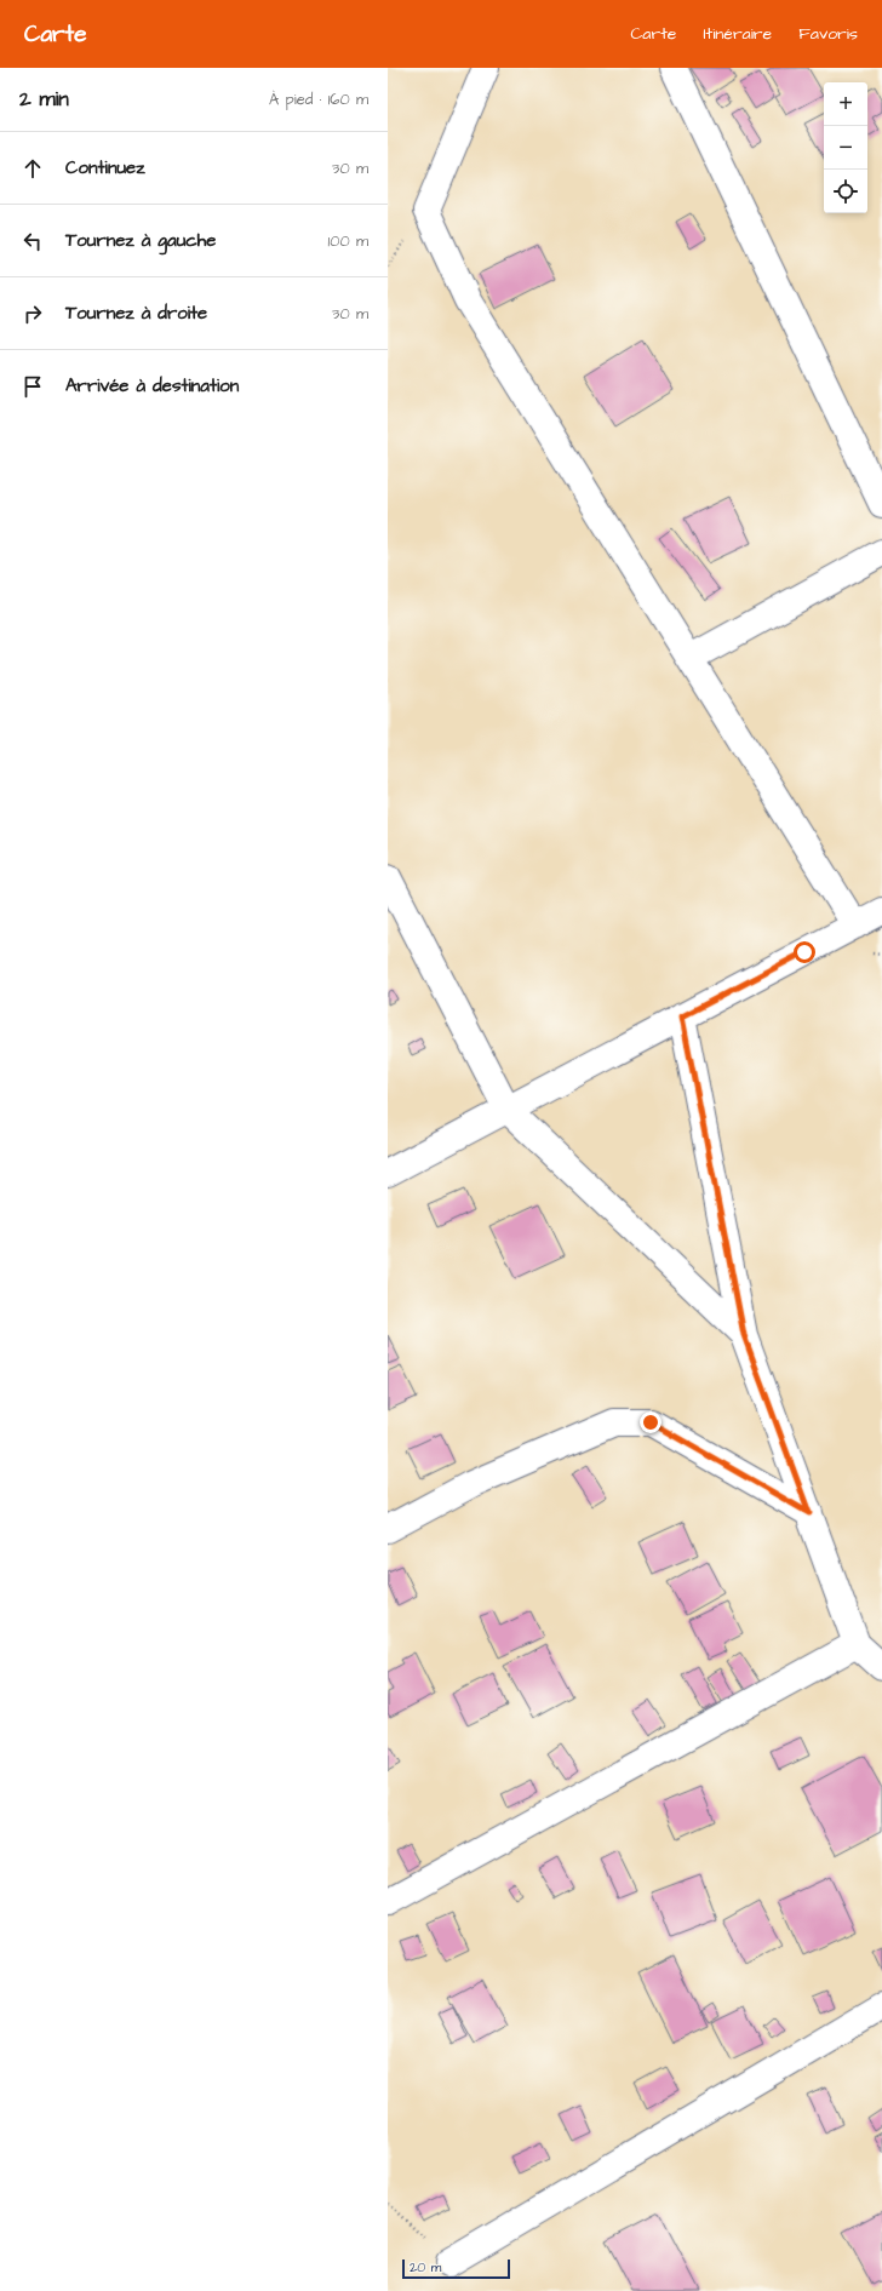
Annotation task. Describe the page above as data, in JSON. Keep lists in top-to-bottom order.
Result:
{
  "scale_bar": "20 m",
  "page": {
    "header": "Carte",
    "nav": ["Carte", "Itinéraire", "Favoris"],
    "heading": ["2 min", "À pied · 160 m"],
    "map_buttons": ["+", "−"],
    "list": [
      ["Continuez", "30 m"],
      ["Tournez à gauche", "100 m"],
      ["Tournez à droite", "30 m"],
      "Arrivée à destination"
    ],
    "scale": "20 m"
  }
}
